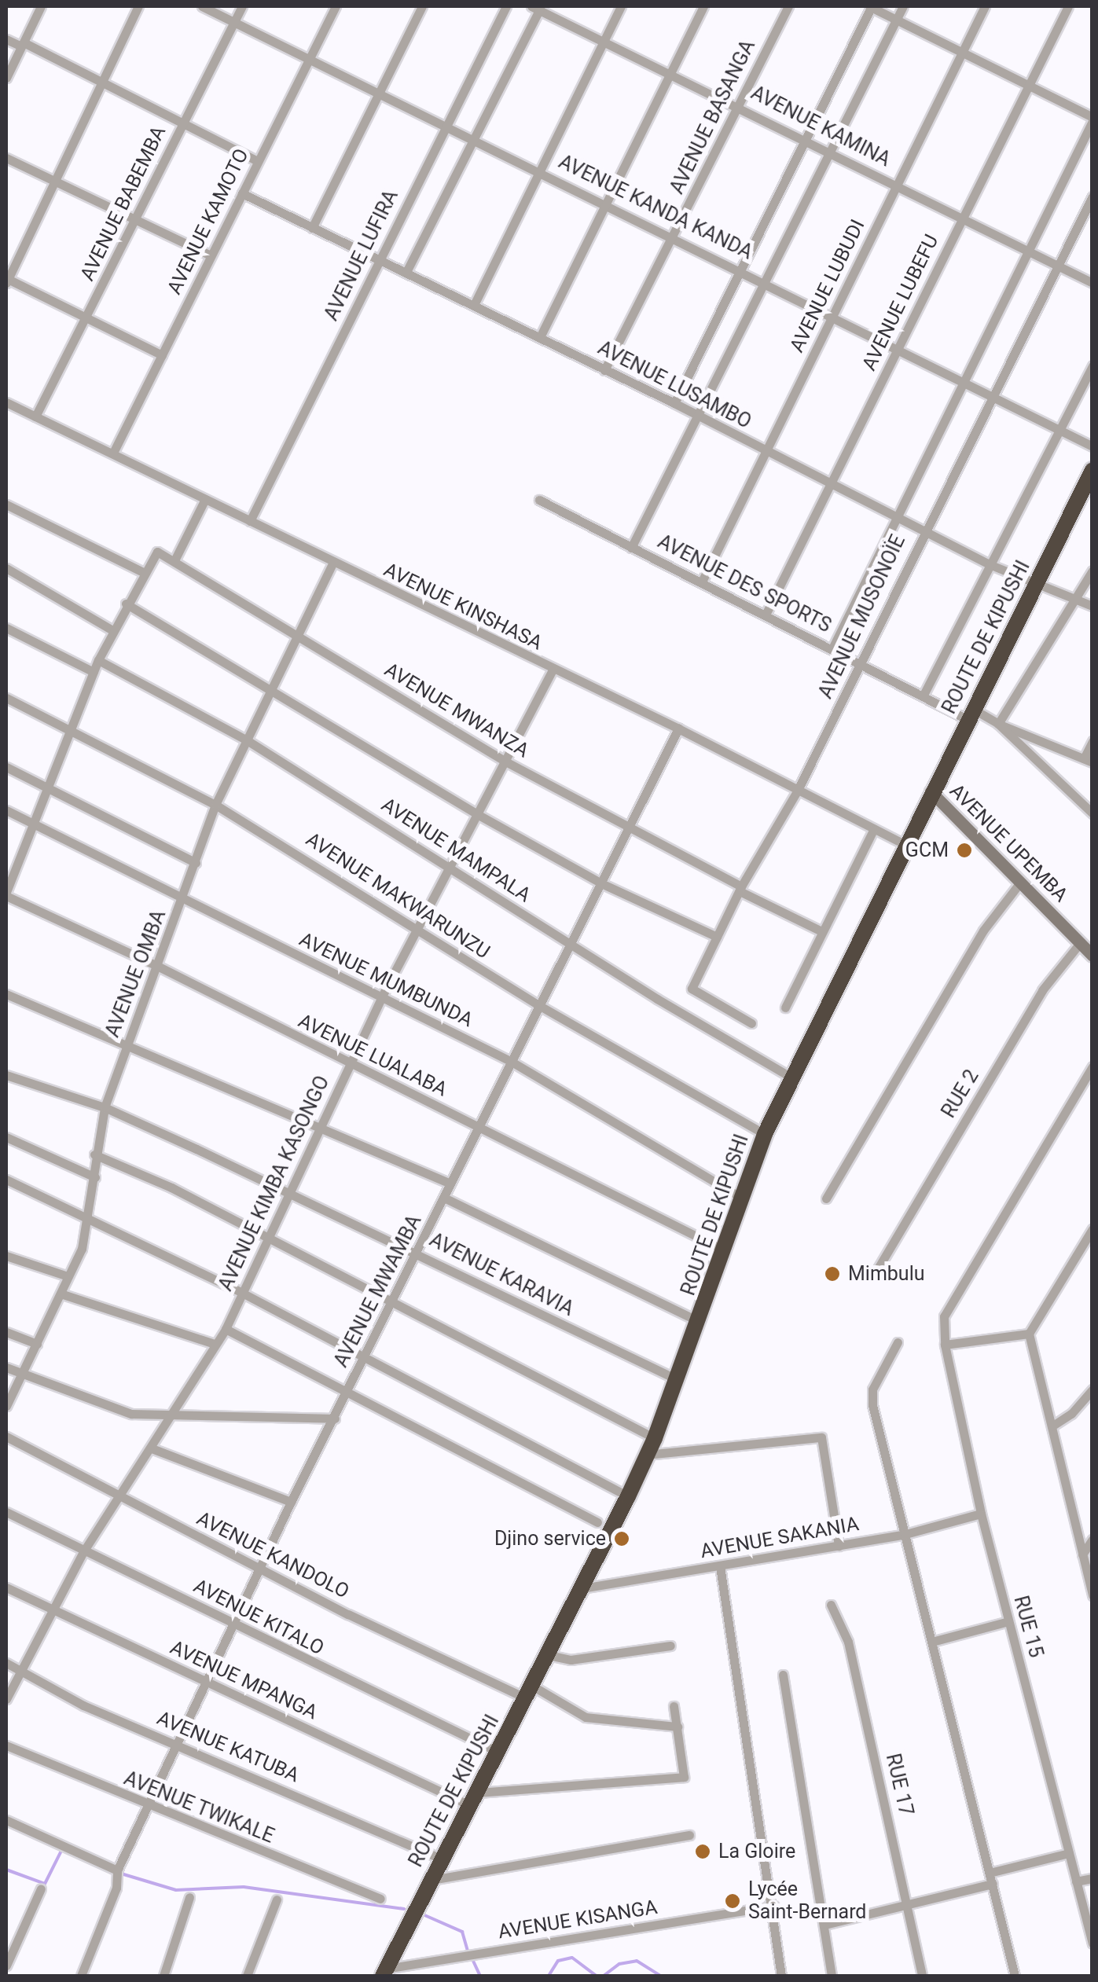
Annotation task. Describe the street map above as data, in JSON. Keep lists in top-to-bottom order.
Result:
{
  "streets": {
    "highway": ["ROUTE DE KIPUSHI"],
    "street": [
      "AVENUE BASANGA",
      "AVENUE KAMINA",
      "AVENUE BABEMBA",
      "AVENUE KANDA KANDA",
      "AVENUE KAMOTO",
      "AVENUE LUFIRA",
      "AVENUE LUBUDI",
      "AVENUE LUBEFU",
      "AVENUE LUSAMBO",
      "AVENUE DES SPORTS",
      "AVENUE KINSHASA",
      "AVENUE MUSONOÏE",
      "AVENUE MWANZA",
      "AVENUE UPEMBA",
      "AVENUE MAMPALA",
      "AVENUE MAKWARUNZU",
      "AVENUE OMBA",
      "AVENUE MUMBUNDA",
      "AVENUE LUALABA",
      "RUE 2",
      "AVENUE KIMBA KASONGO",
      "AVENUE KARAVIA",
      "AVENUE MWAMBA",
      "AVENUE SAKANIA",
      "AVENUE KANDOLO",
      "AVENUE KITALO",
      "RUE 15",
      "AVENUE MPANGA",
      "AVENUE KATUBA",
      "RUE 17",
      "AVENUE TWIKALE",
      "AVENUE KISANGA"
    ]
  },
  "crossings": [
    ["AVENUE BASANGA", "AVENUE KAMINA"],
    ["AVENUE BASANGA", "AVENUE KANDA KANDA"],
    ["AVENUE BASANGA", "AVENUE LUSAMBO"],
    ["AVENUE KAMINA", "AVENUE LUBUDI"],
    ["AVENUE KAMINA", "AVENUE LUBEFU"],
    ["AVENUE KAMINA", "AVENUE MUSONOÏE"],
    ["AVENUE BABEMBA", "AVENUE KANDA KANDA"],
    ["AVENUE BABEMBA", "AVENUE KINSHASA"],
    ["AVENUE KANDA KANDA", "AVENUE KAMOTO"],
    ["AVENUE KANDA KANDA", "AVENUE LUFIRA"],
    ["AVENUE KANDA KANDA", "AVENUE LUBUDI"],
    ["AVENUE KANDA KANDA", "AVENUE LUBEFU"],
    ["AVENUE KANDA KANDA", "AVENUE MUSONOÏE"],
    ["AVENUE KAMOTO", "AVENUE LUSAMBO"],
    ["AVENUE KAMOTO", "AVENUE KINSHASA"],
    ["AVENUE LUFIRA", "AVENUE LUSAMBO"],
    ["AVENUE LUFIRA", "AVENUE KINSHASA"],
    ["AVENUE LUBUDI", "AVENUE LUSAMBO"],
    ["AVENUE LUBUDI", "AVENUE DES SPORTS"],
    ["AVENUE LUBEFU", "AVENUE LUSAMBO"],
    ["AVENUE LUBEFU", "AVENUE DES SPORTS"],
    ["AVENUE LUSAMBO", "AVENUE MUSONOÏE"],
    ["AVENUE LUSAMBO", "ROUTE DE KIPUSHI"],
    ["AVENUE DES SPORTS", "AVENUE MUSONOÏE"],
    ["AVENUE DES SPORTS", "ROUTE DE KIPUSHI"],
    ["AVENUE KINSHASA", "AVENUE MUSONOÏE"],
    ["AVENUE KINSHASA", "ROUTE DE KIPUSHI"],
    ["AVENUE KINSHASA", "AVENUE OMBA"],
    ["AVENUE KINSHASA", "AVENUE KIMBA KASONGO"],
    ["AVENUE KINSHASA", "AVENUE MWAMBA"],
    ["AVENUE MUSONOÏE", "AVENUE MWANZA"],
    ["ROUTE DE KIPUSHI", "AVENUE UPEMBA"],
    ["ROUTE DE KIPUSHI", "AVENUE MAMPALA"],
    ["ROUTE DE KIPUSHI", "AVENUE MAKWARUNZU"],
    ["ROUTE DE KIPUSHI", "AVENUE MUMBUNDA"],
    ["ROUTE DE KIPUSHI", "AVENUE LUALABA"],
    ["ROUTE DE KIPUSHI", "AVENUE KARAVIA"],
    ["ROUTE DE KIPUSHI", "AVENUE SAKANIA"],
    ["ROUTE DE KIPUSHI", "AVENUE KANDOLO"],
    ["ROUTE DE KIPUSHI", "AVENUE KITALO"],
    ["ROUTE DE KIPUSHI", "AVENUE MPANGA"],
    ["ROUTE DE KIPUSHI", "AVENUE KATUBA"],
    ["ROUTE DE KIPUSHI", "AVENUE KISANGA"],
    ["AVENUE MWANZA", "AVENUE OMBA"],
    ["AVENUE MWANZA", "AVENUE KIMBA KASONGO"],
    ["AVENUE MWANZA", "AVENUE MWAMBA"],
    ["AVENUE UPEMBA", "RUE 2"],
    ["AVENUE MAMPALA", "AVENUE OMBA"],
    ["AVENUE MAMPALA", "AVENUE KIMBA KASONGO"],
    ["AVENUE MAMPALA", "AVENUE MWAMBA"],
    ["AVENUE MAKWARUNZU", "AVENUE OMBA"],
    ["AVENUE MAKWARUNZU", "AVENUE KIMBA KASONGO"],
    ["AVENUE MAKWARUNZU", "AVENUE MWAMBA"],
    ["AVENUE OMBA", "AVENUE MUMBUNDA"],
    ["AVENUE OMBA", "AVENUE LUALABA"],
    ["AVENUE OMBA", "AVENUE KARAVIA"],
    ["AVENUE MUMBUNDA", "AVENUE KIMBA KASONGO"],
    ["AVENUE MUMBUNDA", "AVENUE MWAMBA"],
    ["AVENUE LUALABA", "AVENUE KIMBA KASONGO"],
    ["AVENUE LUALABA", "AVENUE MWAMBA"],
    ["AVENUE KIMBA KASONGO", "AVENUE KARAVIA"],
    ["AVENUE KIMBA KASONGO", "AVENUE KANDOLO"],
    ["AVENUE KIMBA KASONGO", "AVENUE KITALO"],
    ["AVENUE KIMBA KASONGO", "AVENUE MPANGA"],
    ["AVENUE KIMBA KASONGO", "AVENUE KATUBA"],
    ["AVENUE KARAVIA", "AVENUE MWAMBA"],
    ["AVENUE MWAMBA", "AVENUE KANDOLO"],
    ["AVENUE MWAMBA", "AVENUE KITALO"],
    ["AVENUE MWAMBA", "AVENUE MPANGA"],
    ["AVENUE MWAMBA", "AVENUE KATUBA"],
    ["AVENUE MWAMBA", "AVENUE TWIKALE"],
    ["AVENUE SAKANIA", "RUE 15"]
  ],
  "places": [
    "GCM",
    "Mimbulu",
    "Djino service",
    "La Gloire",
    "Lycée Saint-Bernard"
  ]
}
